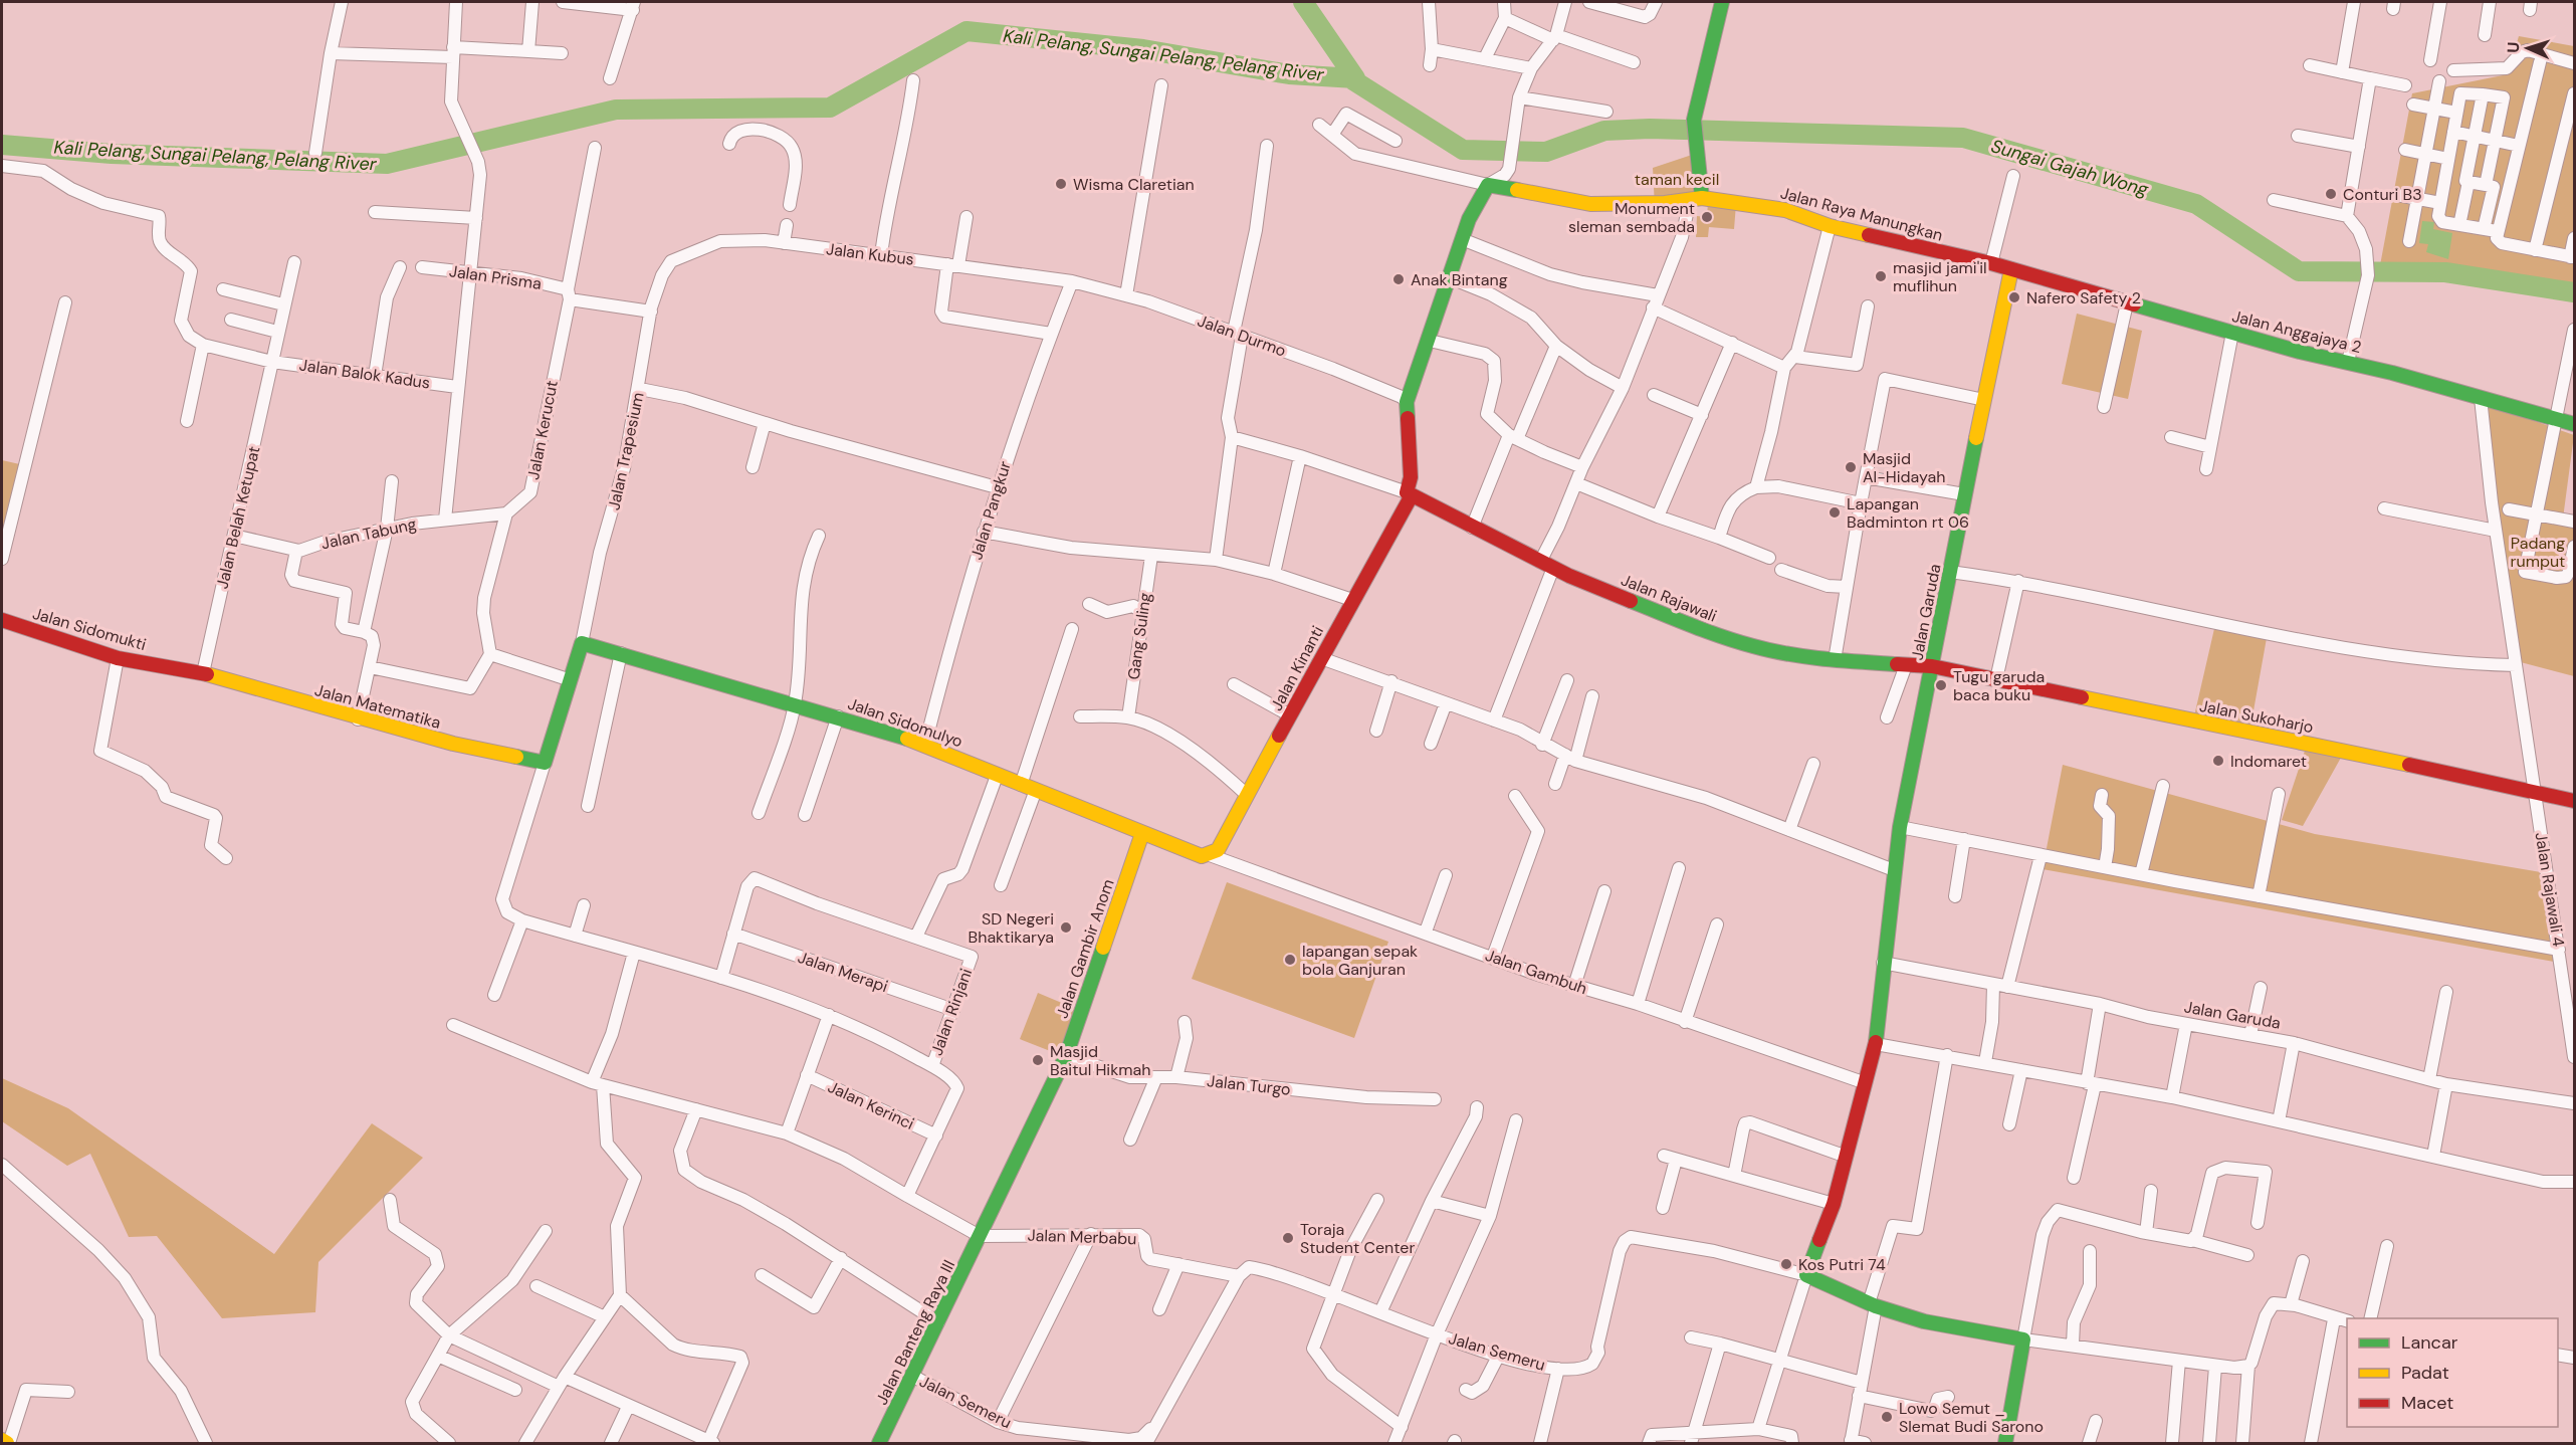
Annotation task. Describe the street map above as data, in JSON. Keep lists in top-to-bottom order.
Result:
{
  "streets": {
    "main road": [
      "Jalan Raya Manungkan",
      "Jalan Anggajaya 2",
      "Jalan Rajawali",
      "Jalan Garuda",
      "Jalan Sidomukti",
      "Jalan Kinanti",
      "Jalan Matematika",
      "Jalan Sukoharjo",
      "Jalan Sidomulyo",
      "Jalan Gambir Anom",
      "Jalan Banteng Raya III"
    ],
    "street": [
      "Jalan Kubus",
      "Jalan Prisma",
      "Jalan Durmo",
      "Jalan Balok Kadus",
      "Jalan Kerucut",
      "Jalan Trapesium",
      "Jalan Pangkur",
      "Jalan Belah Ketupat",
      "Jalan Tabung",
      "Gang Suling",
      "Jalan Rajawali 4",
      "Jalan Merapi",
      "Jalan Gambuh",
      "Jalan Rinjani",
      "Jalan Turgo",
      "Jalan Kerinci",
      "Jalan Merbabu",
      "Jalan Semeru"
    ]
  },
  "crossings": [
    ["Jalan Raya Manungkan", "Jalan Anggajaya 2"],
    ["Jalan Raya Manungkan", "Jalan Garuda"],
    ["Jalan Kubus", "Jalan Durmo"],
    ["Jalan Kubus", "Jalan Trapesium"],
    ["Jalan Kubus", "Jalan Pangkur"],
    ["Jalan Prisma", "Jalan Kerucut"],
    ["Jalan Prisma", "Jalan Trapesium"],
    ["Jalan Anggajaya 2", "Jalan Garuda"],
    ["Jalan Anggajaya 2", "Jalan Rajawali 4"],
    ["Jalan Durmo", "Jalan Pangkur"],
    ["Jalan Balok Kadus", "Jalan Belah Ketupat"],
    ["Jalan Kerucut", "Jalan Tabung"],
    ["Jalan Trapesium", "Jalan Sidomulyo"],
    ["Jalan Pangkur", "Jalan Sidomulyo"],
    ["Jalan Belah Ketupat", "Jalan Sidomukti"],
    ["Jalan Belah Ketupat", "Jalan Matematika"],
    ["Jalan Rajawali", "Jalan Garuda"],
    ["Jalan Rajawali", "Jalan Kinanti"],
    ["Jalan Rajawali", "Jalan Sukoharjo"],
    ["Jalan Garuda", "Jalan Sukoharjo"],
    ["Jalan Garuda", "Jalan Gambuh"],
    ["Jalan Garuda", "Jalan Semeru"],
    ["Jalan Sidomukti", "Jalan Matematika"],
    ["Jalan Kinanti", "Jalan Sidomulyo"],
    ["Jalan Kinanti", "Jalan Gambuh"],
    ["Jalan Sukoharjo", "Jalan Rajawali 4"],
    ["Jalan Sidomulyo", "Jalan Gambir Anom"],
    ["Jalan Sidomulyo", "Jalan Gambuh"],
    ["Jalan Gambir Anom", "Jalan Turgo"],
    ["Jalan Gambir Anom", "Jalan Merbabu"],
    ["Jalan Gambir Anom", "Jalan Banteng Raya III"],
    ["Jalan Merapi", "Jalan Rinjani"],
    ["Jalan Merbabu", "Jalan Banteng Raya III"],
    ["Jalan Merbabu", "Jalan Semeru"],
    ["Jalan Banteng Raya III", "Jalan Semeru"]
  ],
  "water": ["Kali Pelang, Sungai Pelang, Pelang River", "Sungai Gajah Wong"],
  "parks": ["taman kecil", "Padang rumput"],
  "places": [
    "Wisma Claretian",
    "Conturi B3",
    "Monument sleman sembada",
    "masjid jami'il muflihun",
    "Anak Bintang",
    "Nafero Safety 2",
    "Masjid Al-Hidayah",
    "Lapangan Badminton rt 06",
    "Tugu garuda baca buku",
    "Indomaret",
    "SD Negeri Bhaktikarya",
    "lapangan sepak bola Ganjuran",
    "Masjid Baitul Hikmah",
    "Toraja Student Center",
    "Kos Putri 74",
    "Lowo Semut _ Slemat Budi Sarono"
  ],
  "legend": ["Lancar", "Padat", "Macet"],
  "north": "left"
}
